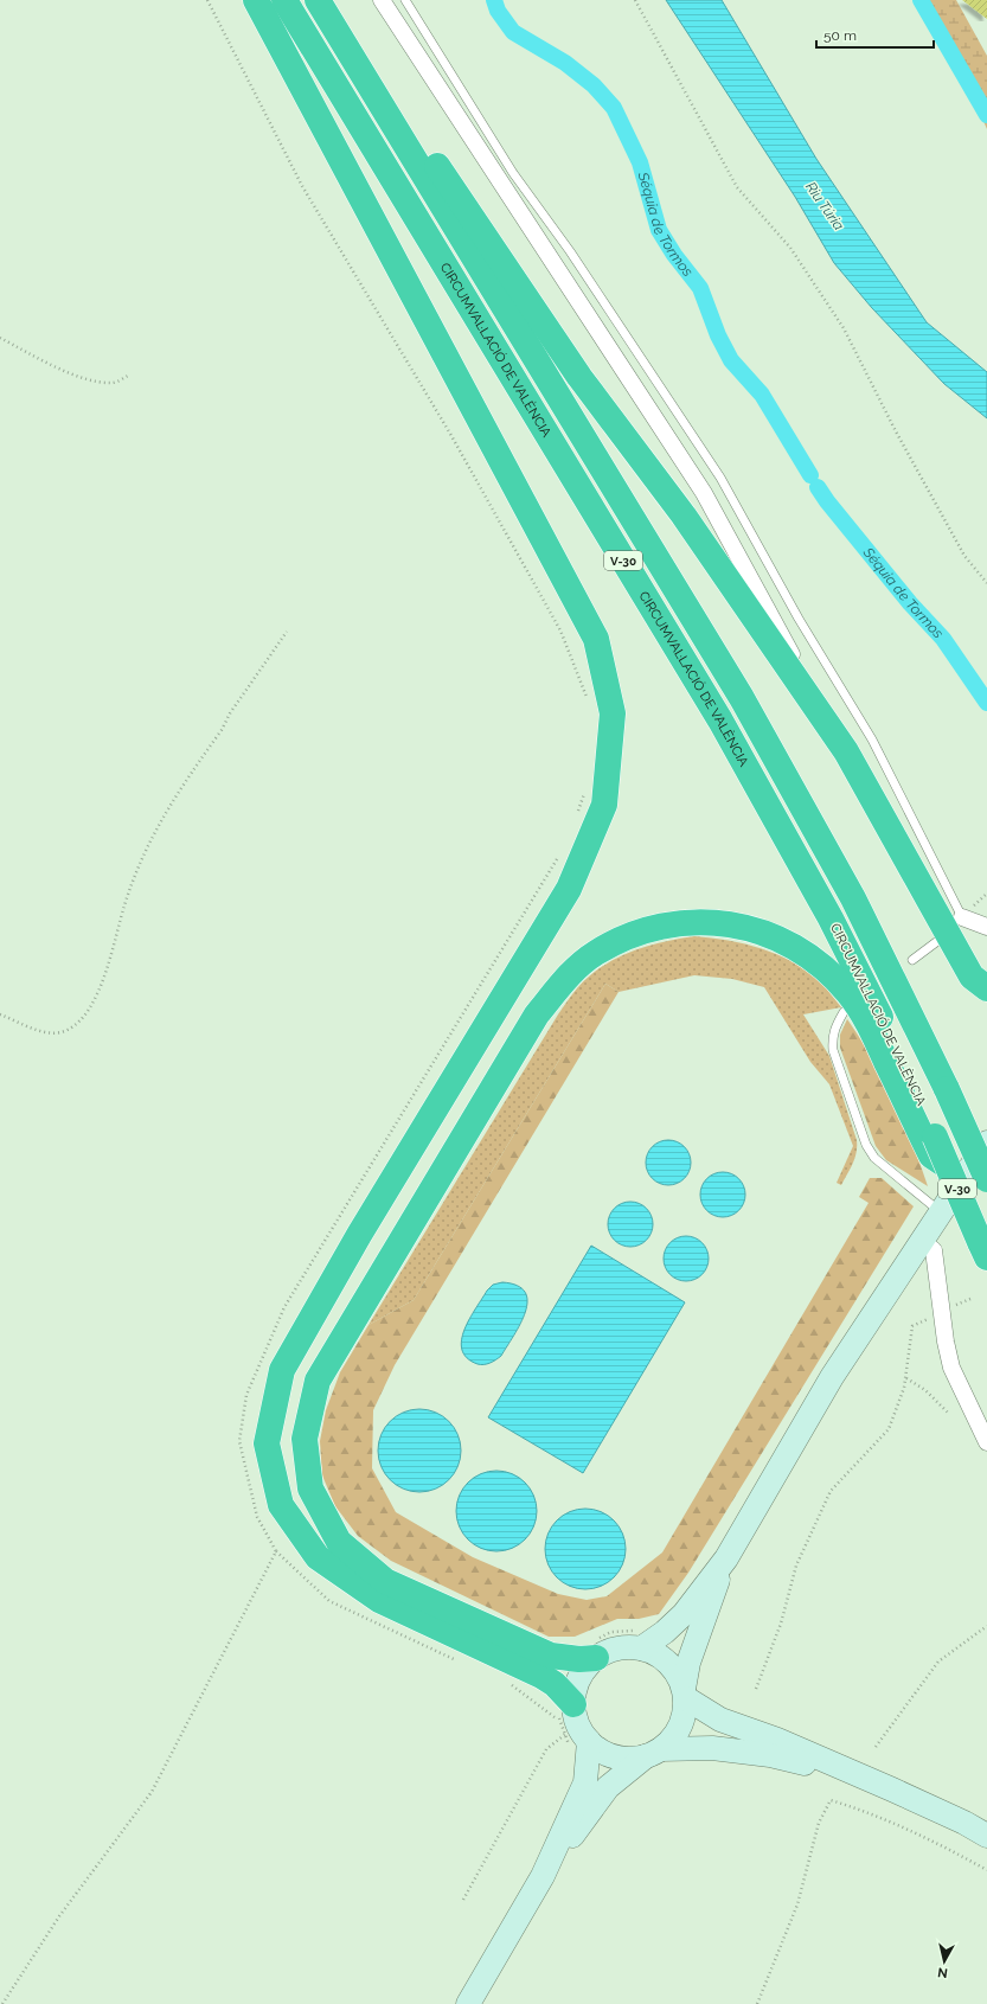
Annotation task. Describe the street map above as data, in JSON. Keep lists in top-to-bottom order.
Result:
{
  "streets": {
    "highway": ["CIRCUMVAL·LACIÓ DE VALÈNCIA", "V-30"]
  },
  "water": ["Riu Túria", "Séquia de Tormos"],
  "scale_bar": "50 m",
  "north": "bottom"
}
